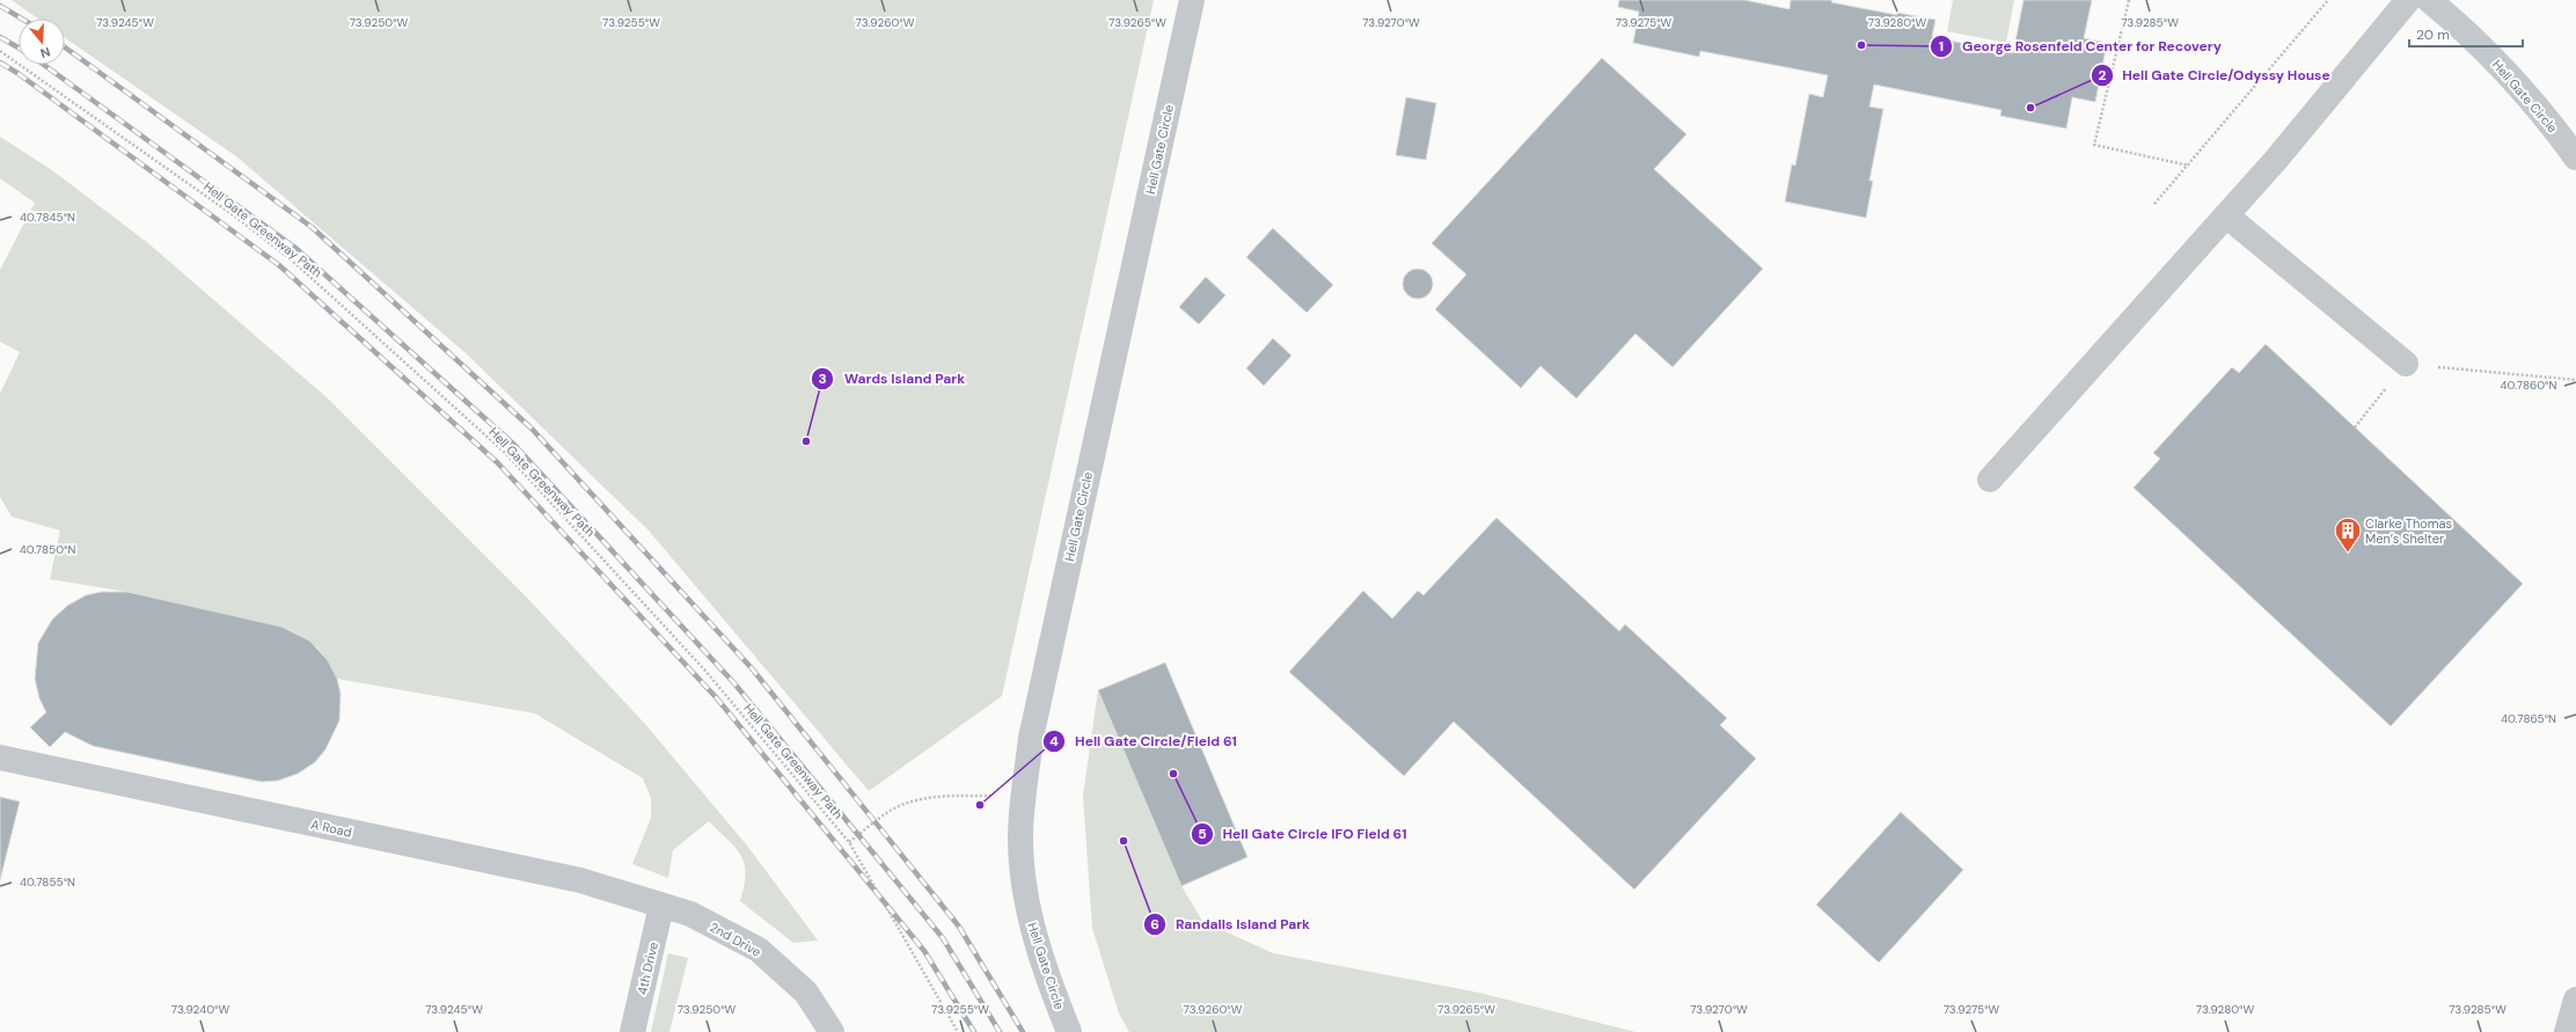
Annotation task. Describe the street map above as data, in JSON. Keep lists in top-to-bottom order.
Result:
{
  "streets": {
    "street": [
      "Hell Gate Circle",
      "A Road",
      "2nd Drive",
      "4th Drive"
    ],
    "path": ["Hell Gate Greenway Path"]
  },
  "crossings": [
    ["A Road", "2nd Drive"],
    ["A Road", "4th Drive"],
    ["2nd Drive", "4th Drive"]
  ],
  "places": {
    "other": [
      "George Rosenfeld Center for Recovery",
      "Hell Gate Circle/Odyssy House",
      "Wards Island Park",
      "Hell Gate Circle IFO Field 61",
      "Hell Gate Circle/Field 61",
      "Randalls Island Park"
    ],
    "building": ["Clarke Thomas Men’s Shelter"]
  },
  "scale_bar": "20 m",
  "north": "bottom",
  "coordinates": [
    "73.9245°W",
    "73.9250°W",
    "73.9255°W",
    "73.9260°W",
    "73.9265°W",
    "73.9270°W",
    "73.9275°W",
    "73.9280°W",
    "73.9285°W",
    "40.7845°N",
    "40.7860°N",
    "40.7850°N",
    "40.7865°N",
    "40.7855°N",
    "73.9240°W"
  ]
}
